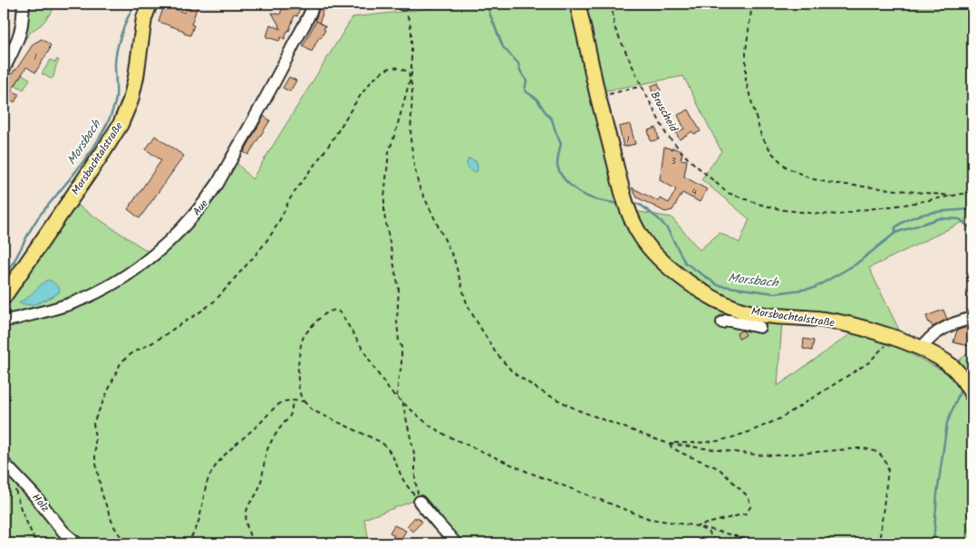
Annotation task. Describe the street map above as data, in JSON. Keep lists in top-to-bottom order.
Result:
{
  "streets": {
    "main road": ["Morsbachtalstraße"],
    "street": ["Aue", "Holz"],
    "path": ["Bruscheid"]
  },
  "crossings": [
    ["Bruscheid", "Morsbachtalstraße"]
  ],
  "water": ["Morsbach"],
  "house_numbers": [
    "1",
    "1",
    "3",
    "4"
  ]
}
